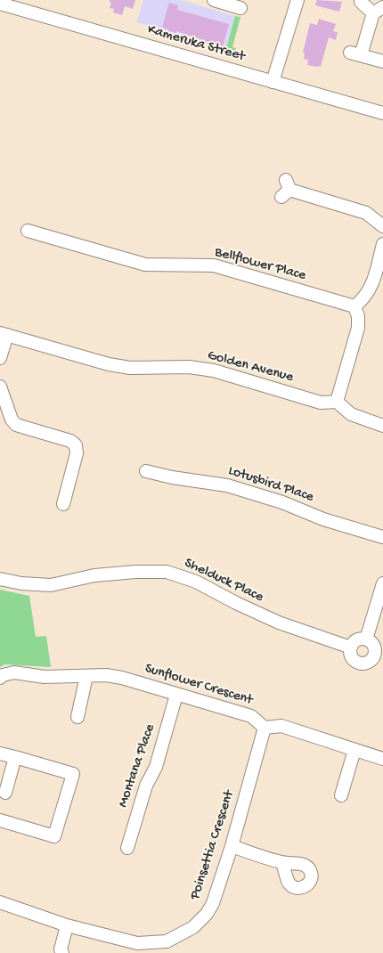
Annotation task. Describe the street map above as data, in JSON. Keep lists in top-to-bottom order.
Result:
{
  "streets": {
    "street": [
      "Kameruka Street",
      "Bellflower Place",
      "Golden Avenue",
      "Lotusbird Place",
      "Shelduck Place",
      "Sunflower Crescent",
      "Montana Place",
      "Poinsettia Crescent"
    ]
  },
  "crossings": [
    ["Sunflower Crescent", "Montana Place"],
    ["Sunflower Crescent", "Poinsettia Crescent"]
  ]
}
